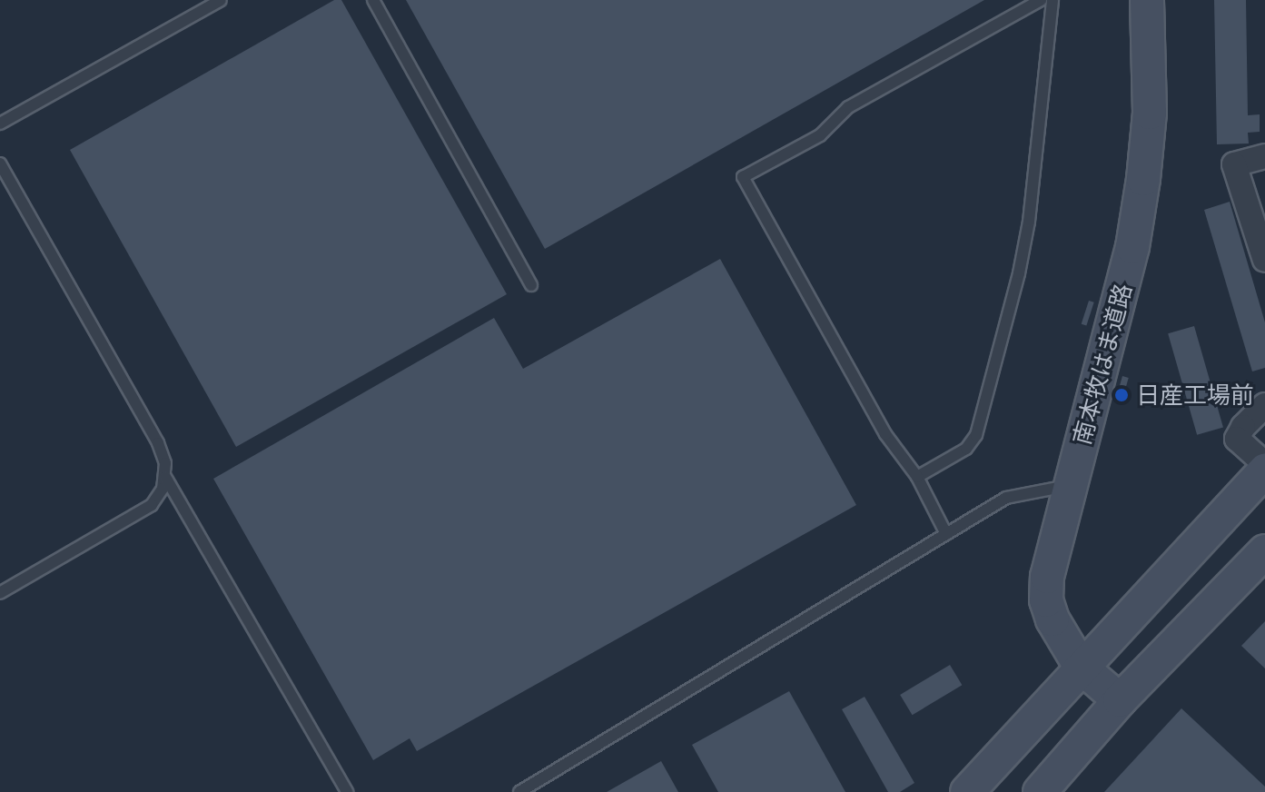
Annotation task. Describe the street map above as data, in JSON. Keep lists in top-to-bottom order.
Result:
{
  "streets": {
    "street": ["南本牧はま道路"]
  },
  "places": ["日産工場前"]
}
